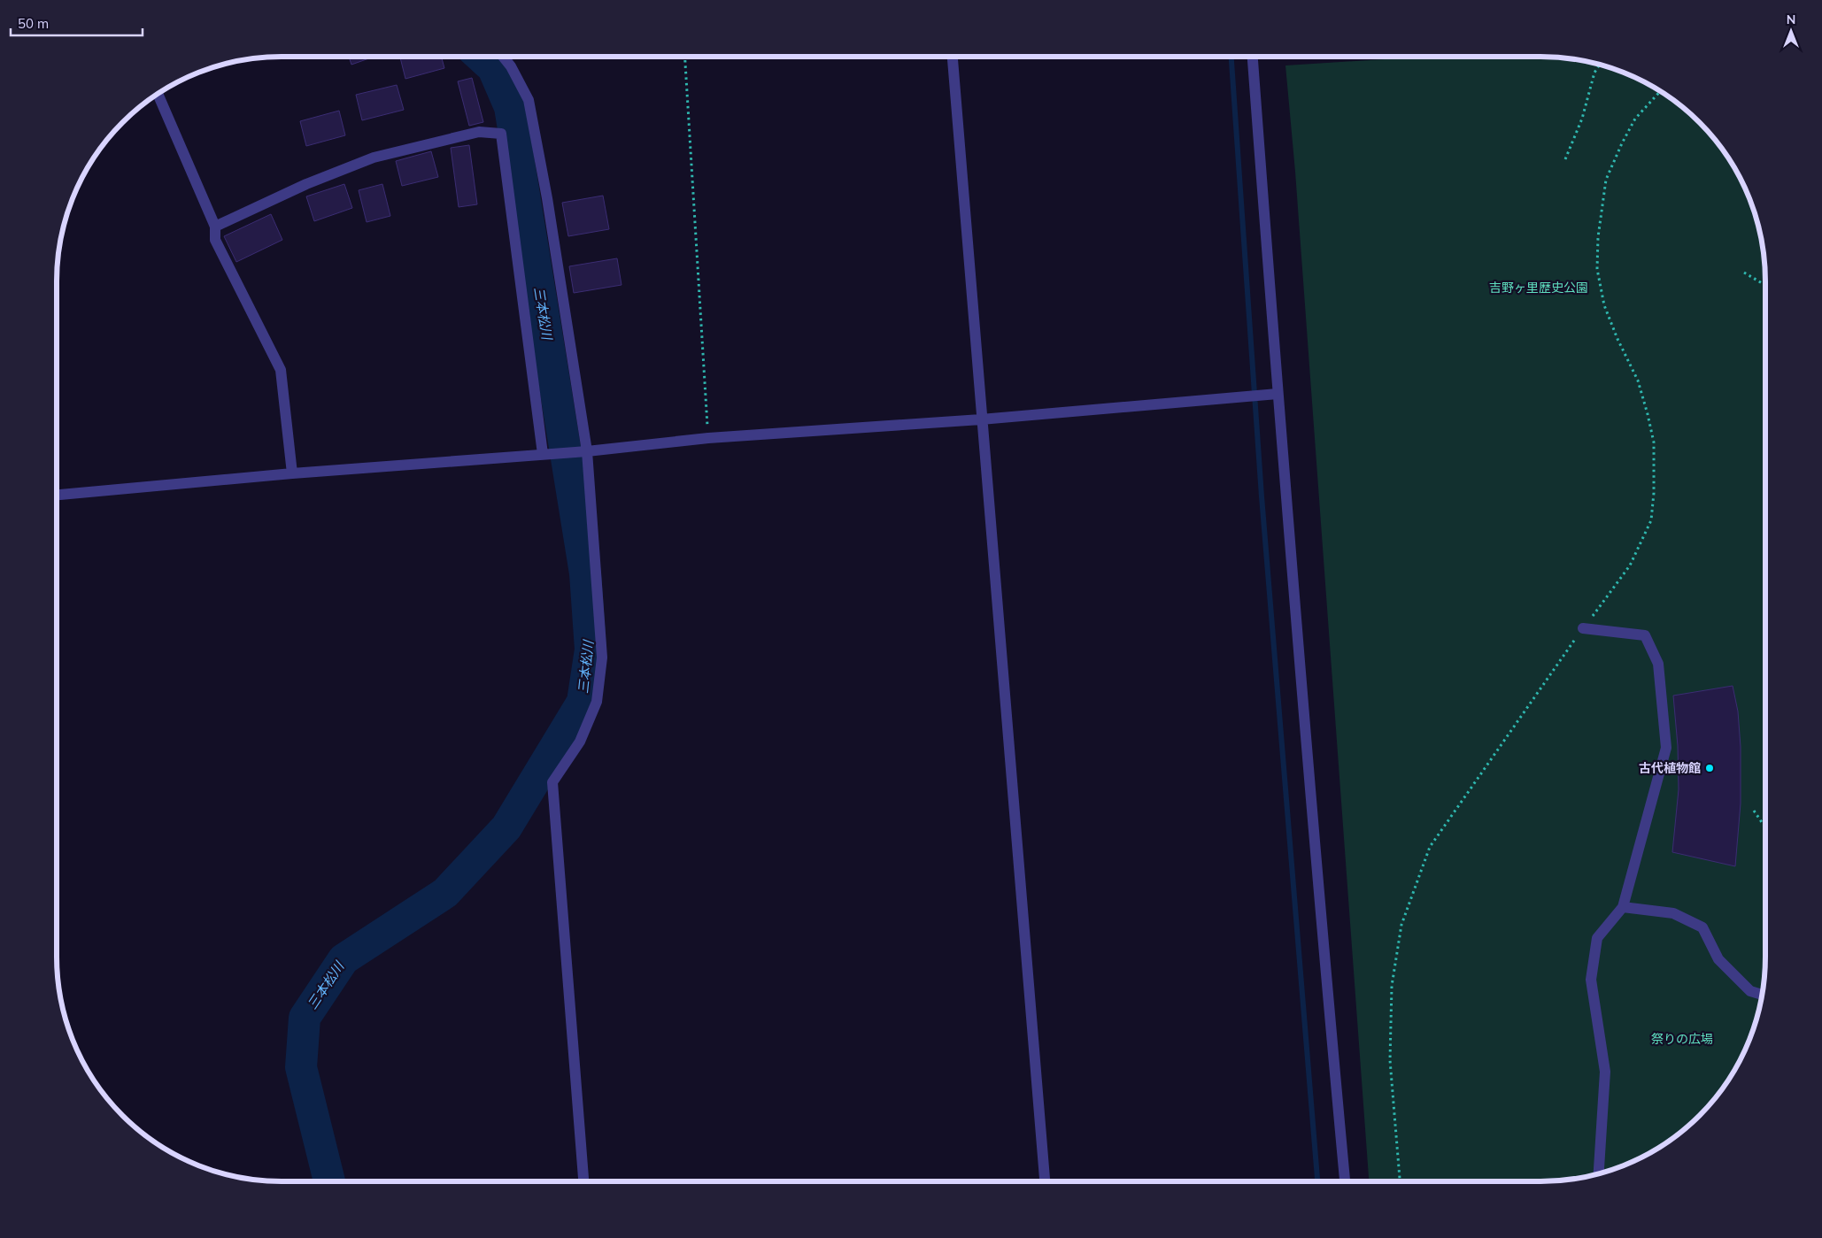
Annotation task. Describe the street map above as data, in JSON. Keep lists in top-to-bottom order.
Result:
{
  "water": ["三本松川"],
  "parks": ["吉野ヶ里歴史公園", "祭りの広場"],
  "places": ["古代植物館"],
  "scale_bar": "50 m",
  "north": "top"
}
